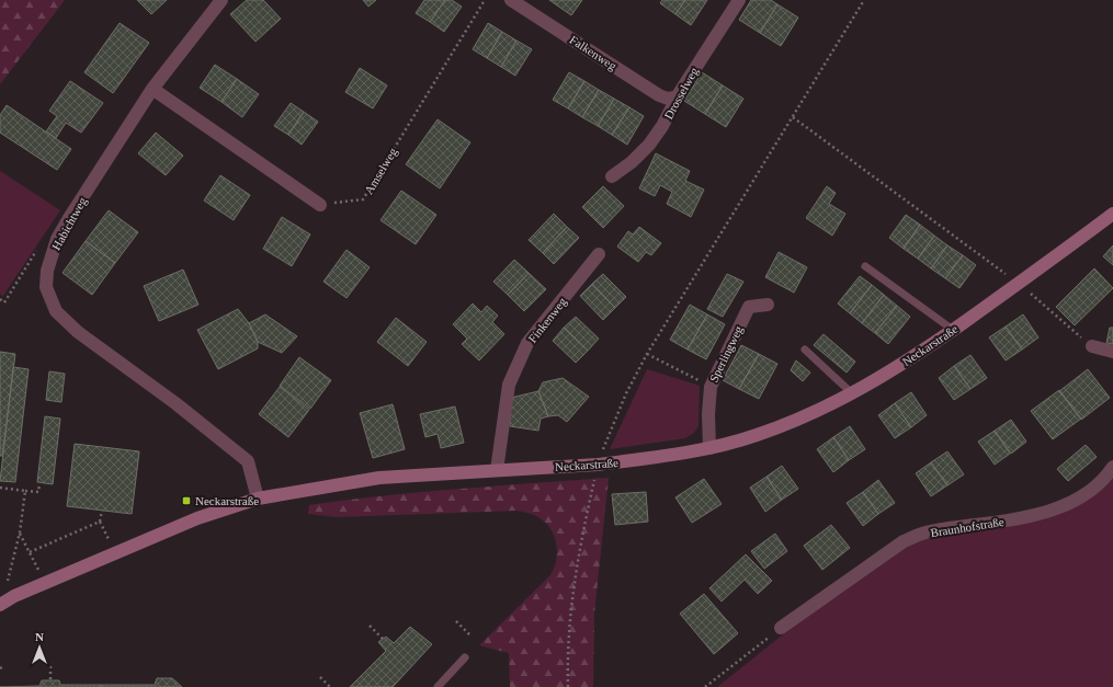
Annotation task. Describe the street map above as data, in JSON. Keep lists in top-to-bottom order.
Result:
{
  "streets": {
    "street": [
      "Falkenweg",
      "Drosselweg",
      "Habichtweg",
      "Finkenweg",
      "Neckarstraße",
      "Sperlingweg",
      "Braunhofstraße"
    ],
    "path": ["Amselweg"]
  },
  "crossings": [
    ["Falkenweg", "Drosselweg"],
    ["Habichtweg", "Neckarstraße"],
    ["Finkenweg", "Neckarstraße"],
    ["Neckarstraße", "Sperlingweg"]
  ],
  "places": {
    "transit": ["Neckarstraße"]
  },
  "north": "top"
}
